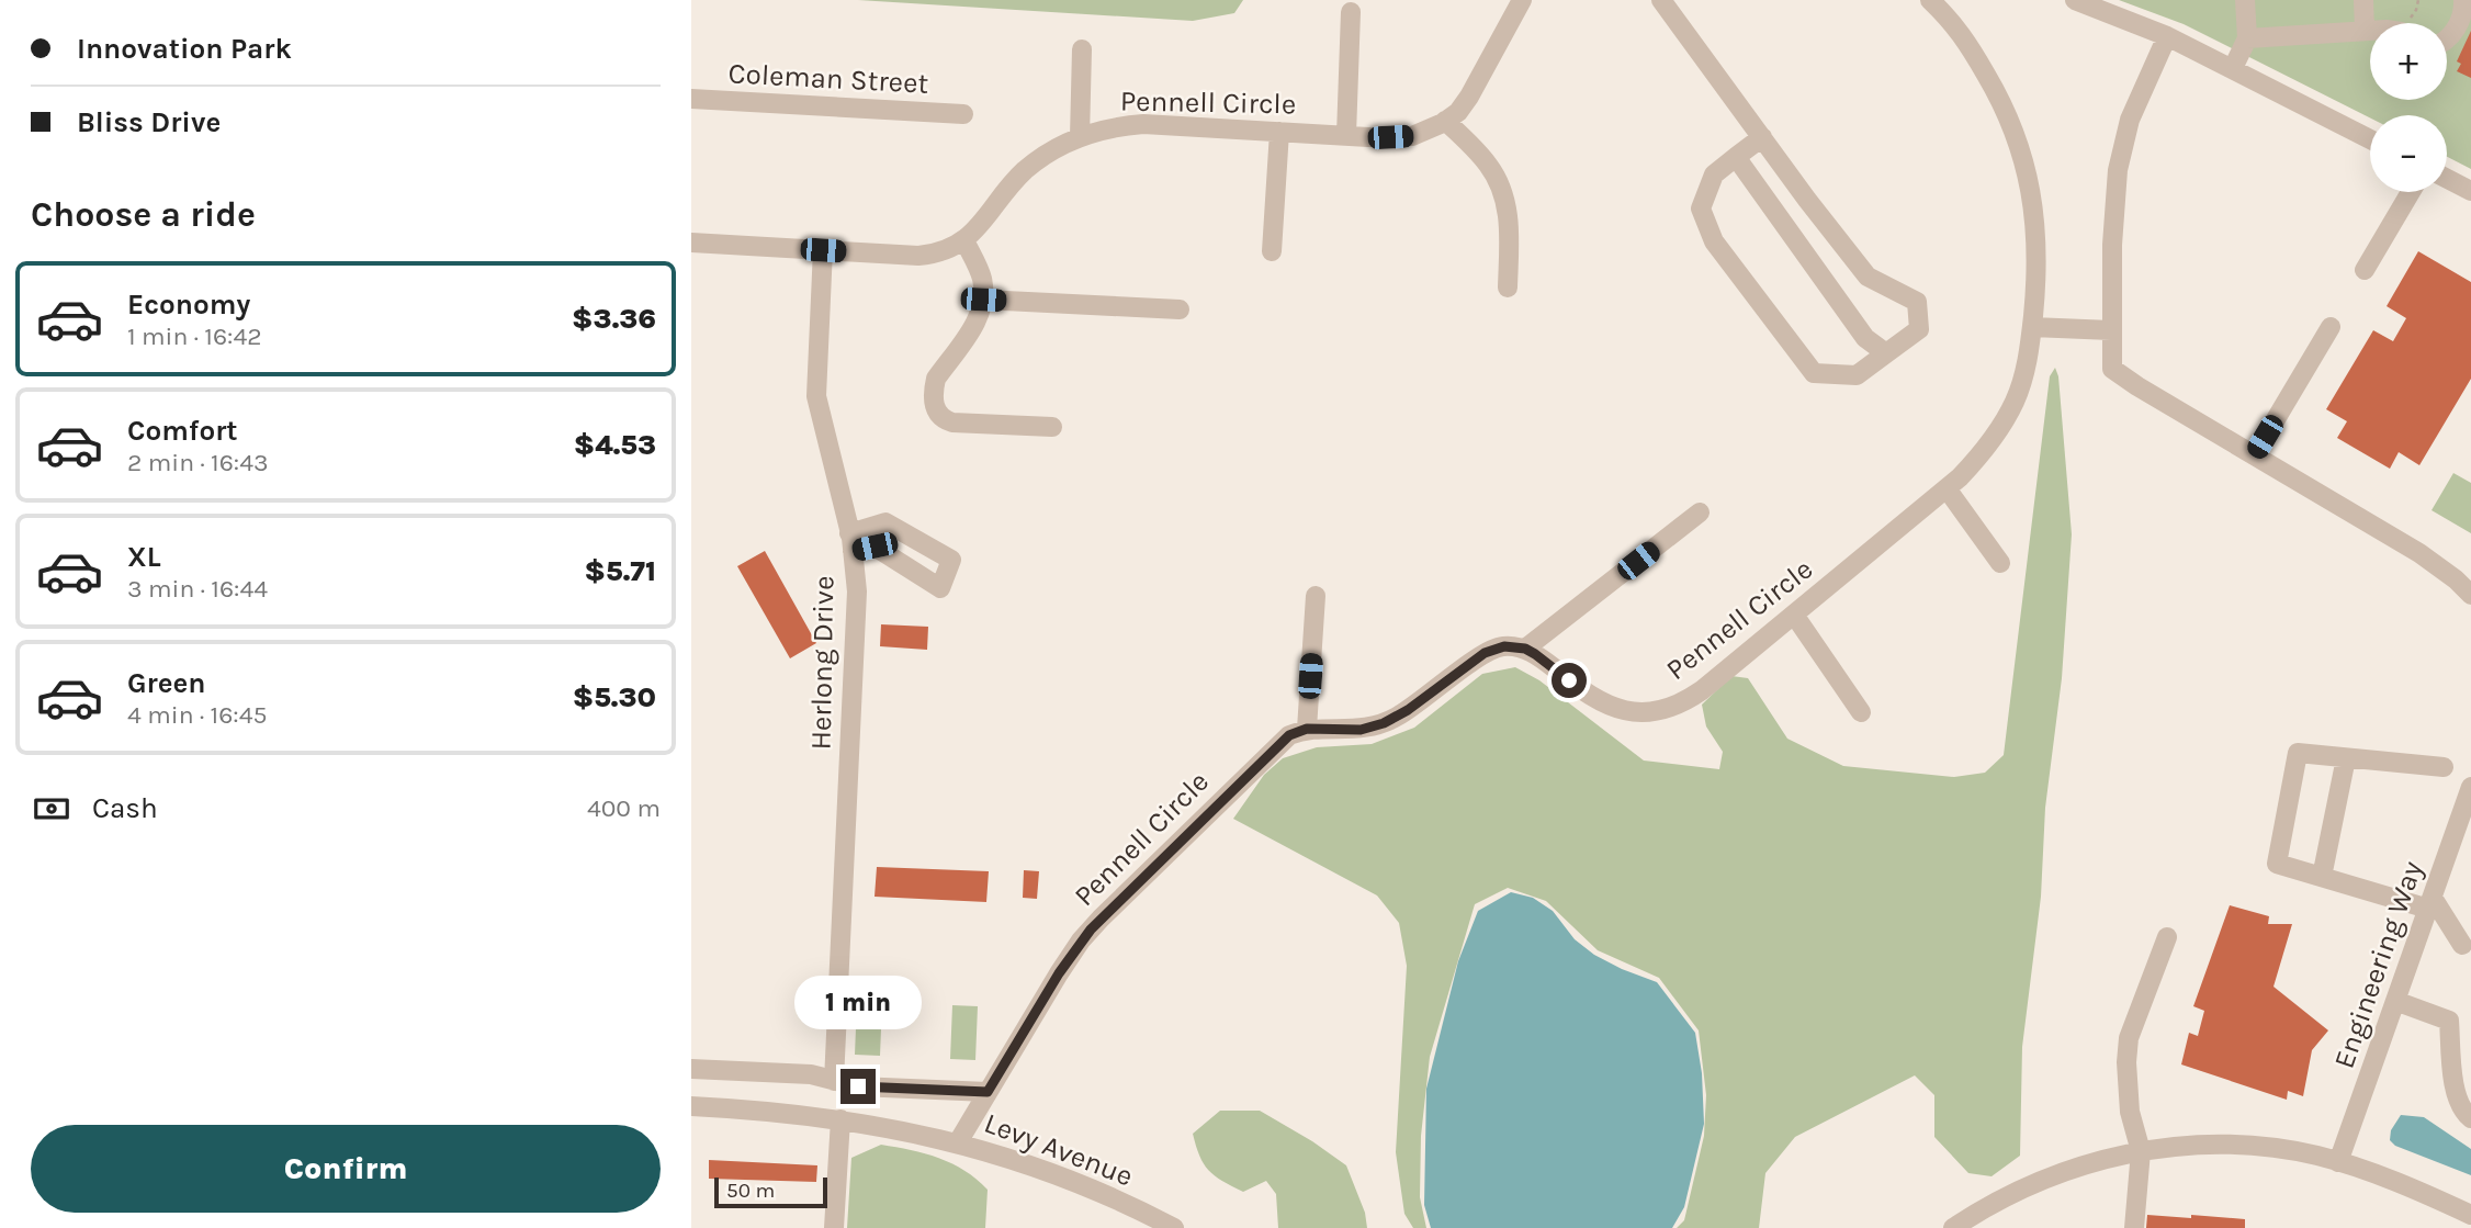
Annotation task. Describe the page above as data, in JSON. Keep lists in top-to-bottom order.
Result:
{
  "streets": {
    "street": [
      "Coleman Street",
      "Pennell Circle",
      "Herlong Drive",
      "Engineering Way",
      "Levy Avenue"
    ]
  },
  "crossings": [
    ["Pennell Circle", "Herlong Drive"],
    ["Pennell Circle", "Levy Avenue"]
  ],
  "scale_bar": "50 m",
  "page": {
    "banner": ["Innovation Park", "Bliss Drive"],
    "map_buttons": ["+", "−"],
    "heading": "Choose a ride",
    "list": [
      {
        "name": "Economy",
        "note": "1 min · 16:42",
        "value": "$3.36"
      },
      {
        "name": "Comfort",
        "note": "2 min · 16:43",
        "value": "$4.53"
      },
      {
        "name": "XL",
        "note": "3 min · 16:44",
        "value": "$5.71"
      },
      {
        "name": "Green",
        "note": "4 min · 16:45",
        "value": "$5.30"
      }
    ],
    "pay": ["Cash", "400 m"],
    "bubble": "1 min",
    "buttons": "Confirm",
    "scale": "50 m"
  }
}
